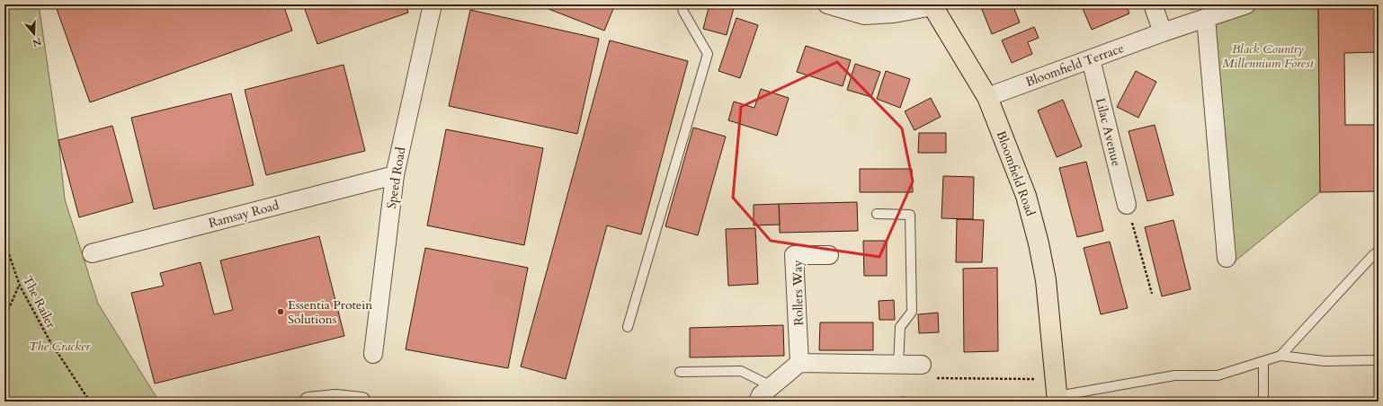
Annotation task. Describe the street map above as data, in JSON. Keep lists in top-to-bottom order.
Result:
{
  "streets": {
    "main road": ["Bloomfield Road"],
    "street": [
      "Bloomfield Terrace",
      "Lilac Avenue",
      "Speed Road",
      "Ramsay Road",
      "Rollers Way"
    ],
    "path": ["The Railer"]
  },
  "crossings": [
    ["Bloomfield Terrace", "Lilac Avenue"],
    ["Bloomfield Terrace", "Bloomfield Road"],
    ["Speed Road", "Ramsay Road"]
  ],
  "parks": ["Black Country Millennium Forest", "The Cracker"],
  "places": ["Essentia Protein Solutions"],
  "north": "bottom"
}
